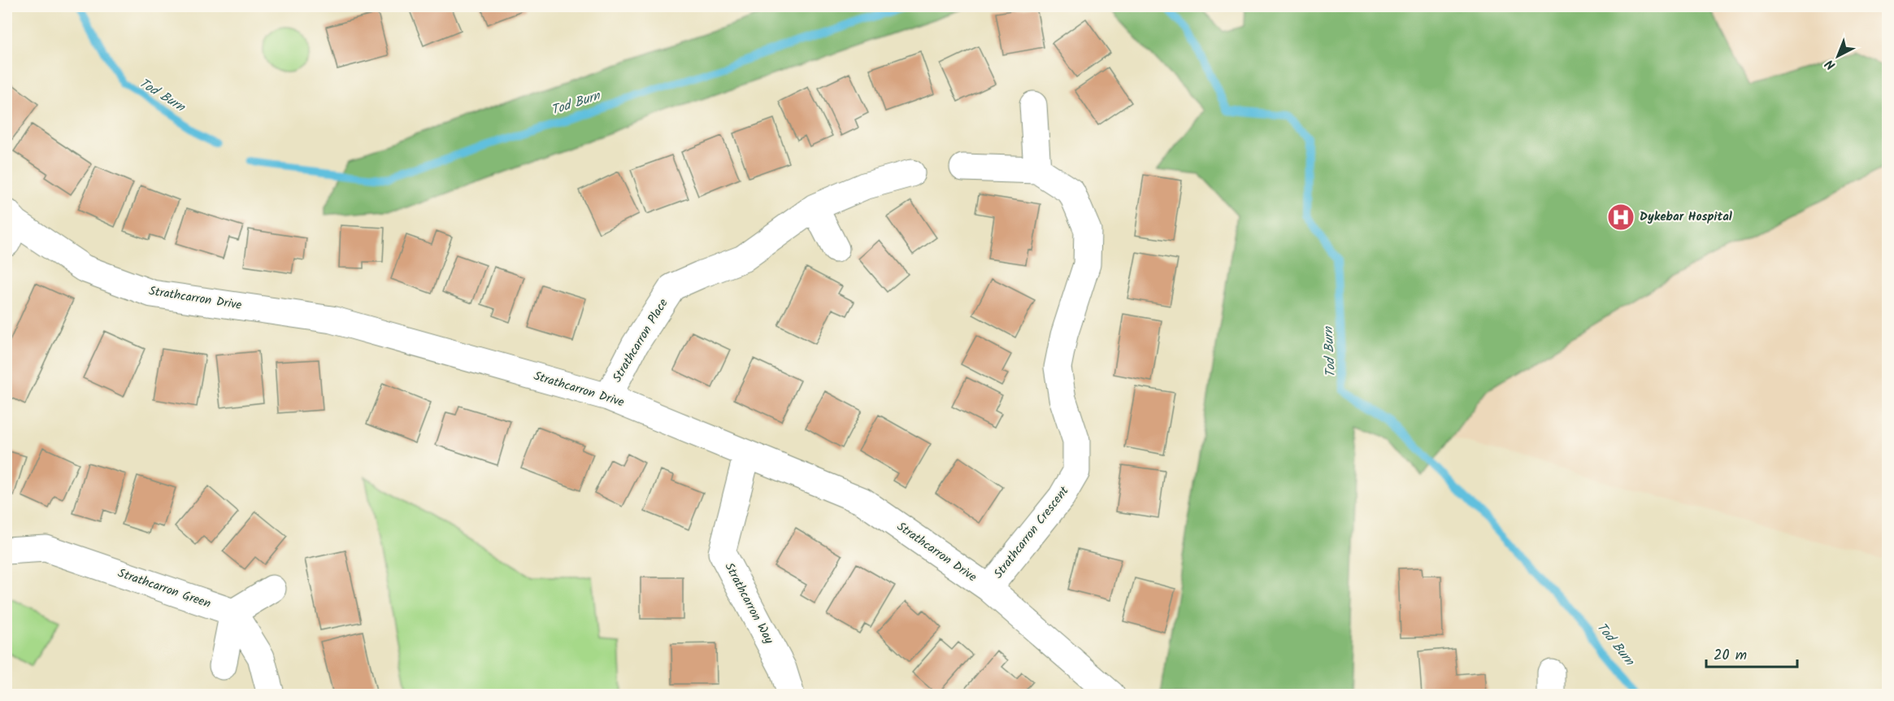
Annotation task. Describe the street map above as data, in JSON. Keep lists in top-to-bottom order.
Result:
{
  "streets": {
    "street": [
      "Strathcarron Drive",
      "Strathcarron Place",
      "Strathcarron Crescent",
      "Strathcarron Green",
      "Strathcarron Way"
    ]
  },
  "crossings": [
    ["Strathcarron Drive", "Strathcarron Place"],
    ["Strathcarron Drive", "Strathcarron Crescent"],
    ["Strathcarron Drive", "Strathcarron Way"]
  ],
  "water": ["Tod Burn"],
  "places": {
    "hospital": ["Dykebar Hospital"]
  },
  "scale_bar": "20 m",
  "north": "bottom left"
}
